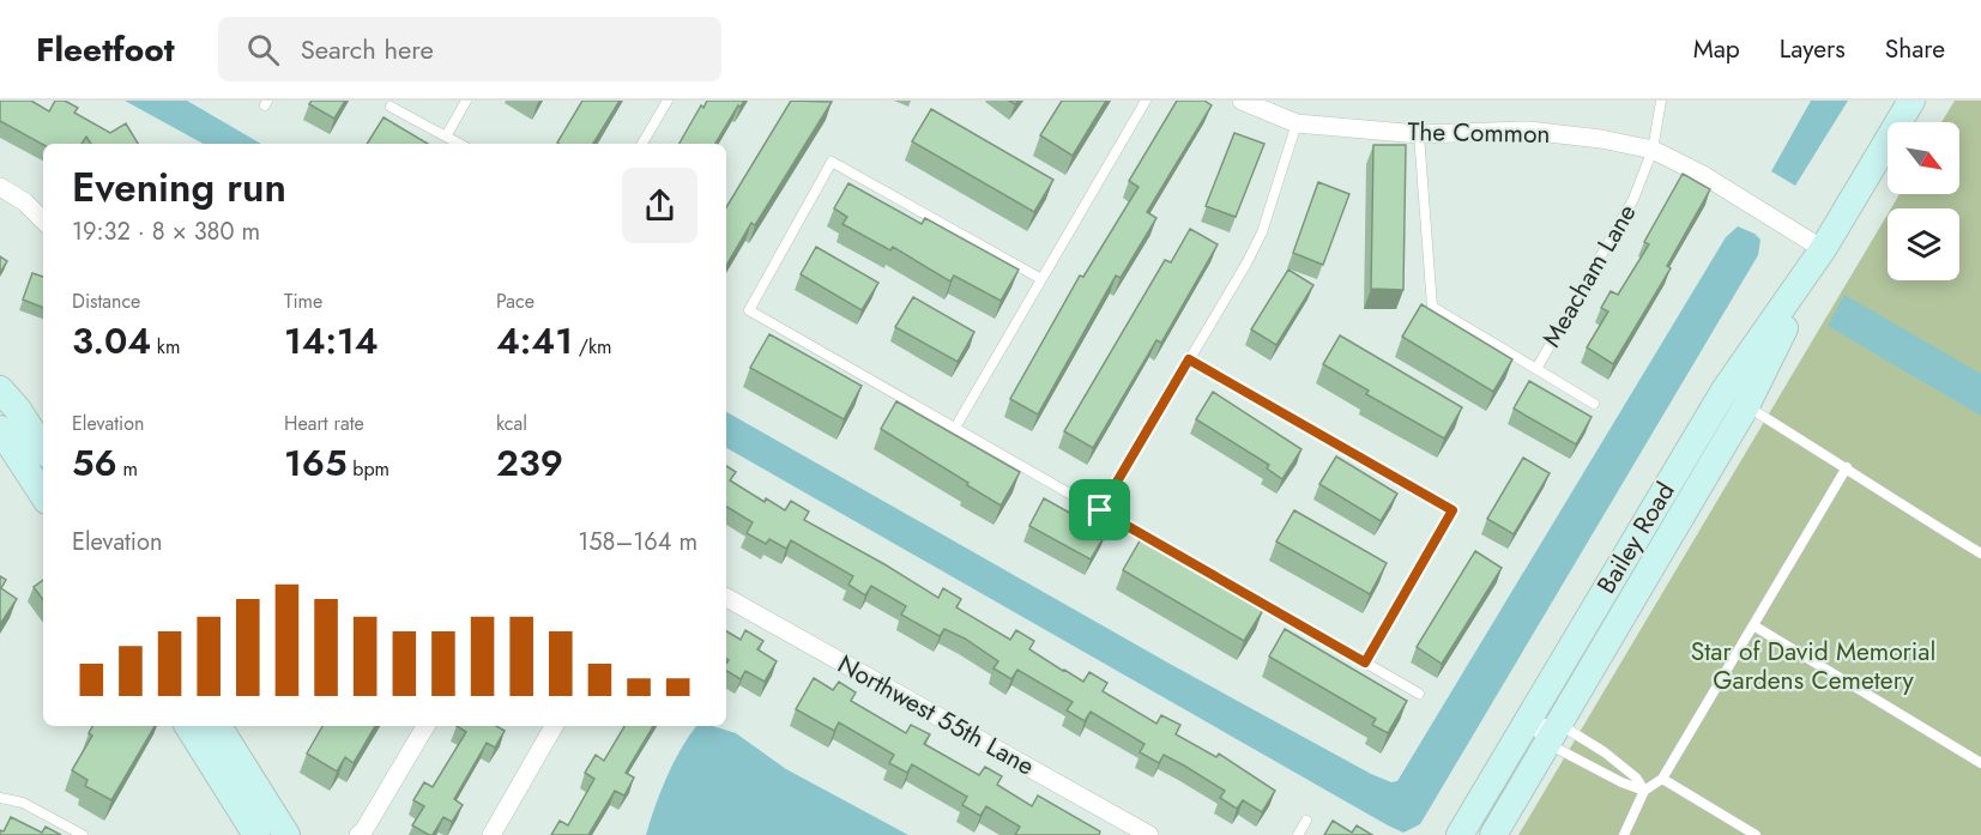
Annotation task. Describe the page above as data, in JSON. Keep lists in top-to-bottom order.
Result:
{
  "streets": {
    "street": ["The Common", "Bailey Road", "Northwest 55th Lane"],
    "lane": ["Meacham Lane"]
  },
  "crossings": [
    ["The Common", "Meacham Lane"],
    ["The Common", "Bailey Road"]
  ],
  "parks": ["Star of David Memorial Gardens Cemetery"],
  "north": "bottom right",
  "page": {
    "header": "Fleetfoot",
    "search": "Search here",
    "nav": ["Map", "Layers", "Share"],
    "heading": ["Evening run", "19:32 · 8 × 380 m"],
    "stats": [
      ["Distance", "3.04 km"],
      ["Time", "14:14"],
      ["Pace", "4:41 /km"],
      ["Elevation", "56 m"],
      ["Heart rate", "165 bpm"],
      ["kcal", "239"]
    ],
    "chart": ["Elevation", "158–164 m"]
  }
}
